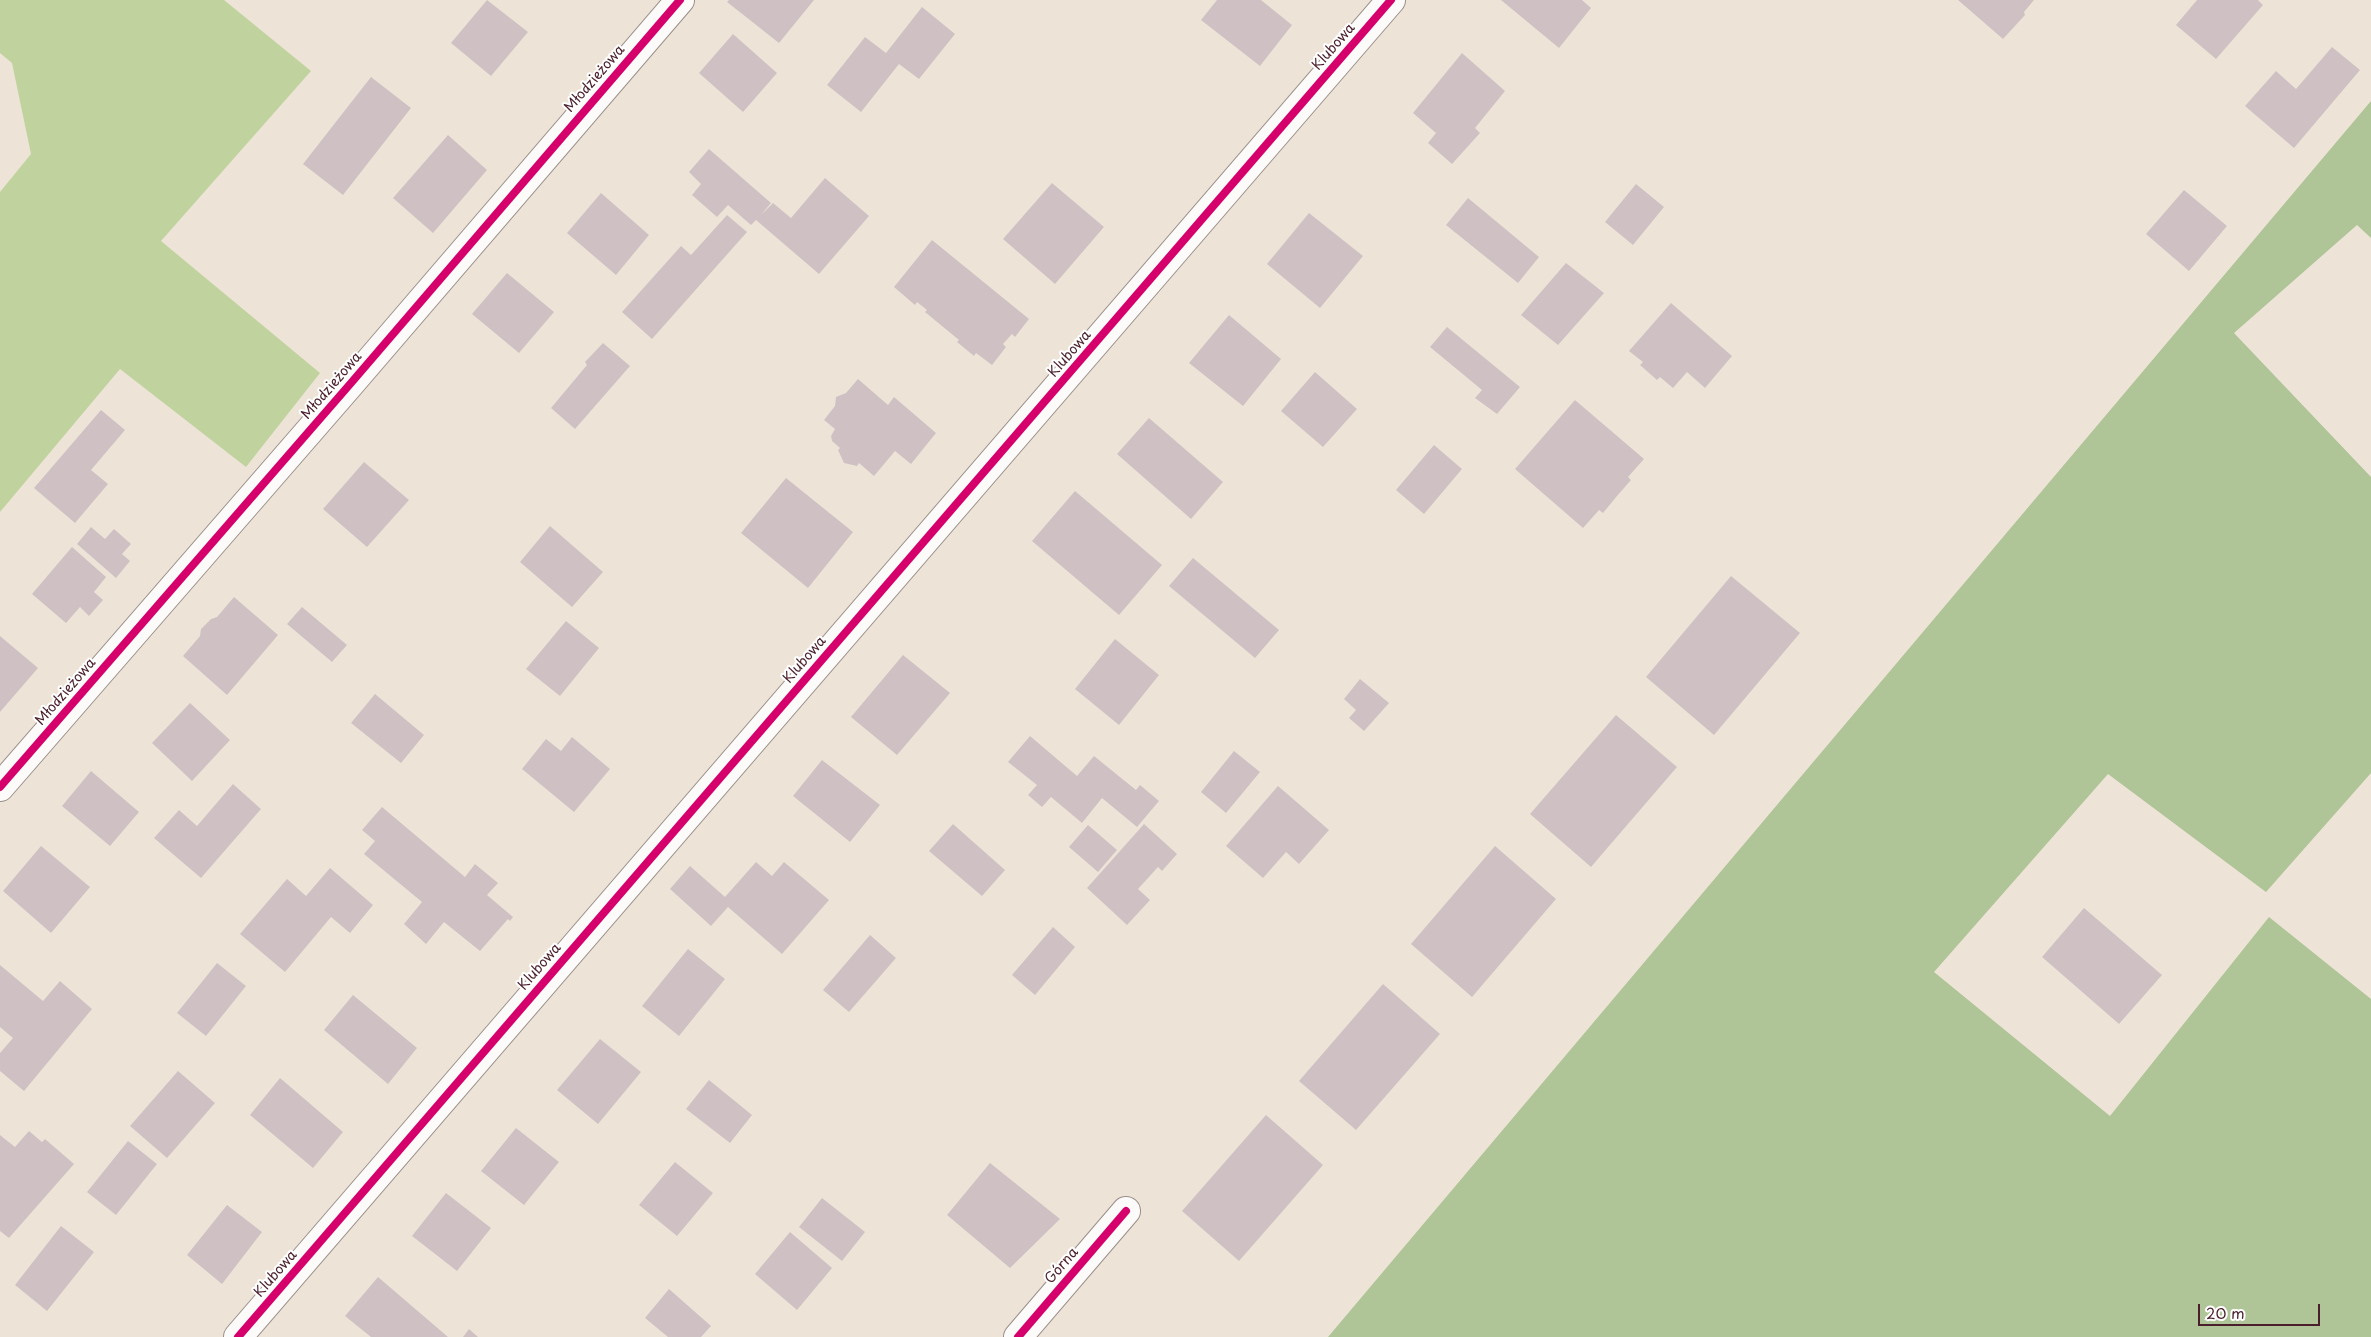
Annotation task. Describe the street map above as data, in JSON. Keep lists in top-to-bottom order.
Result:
{
  "streets": {
    "street": ["Klubowa", "Młodzieżowa", "Górna"]
  },
  "scale_bar": "20 m"
}
